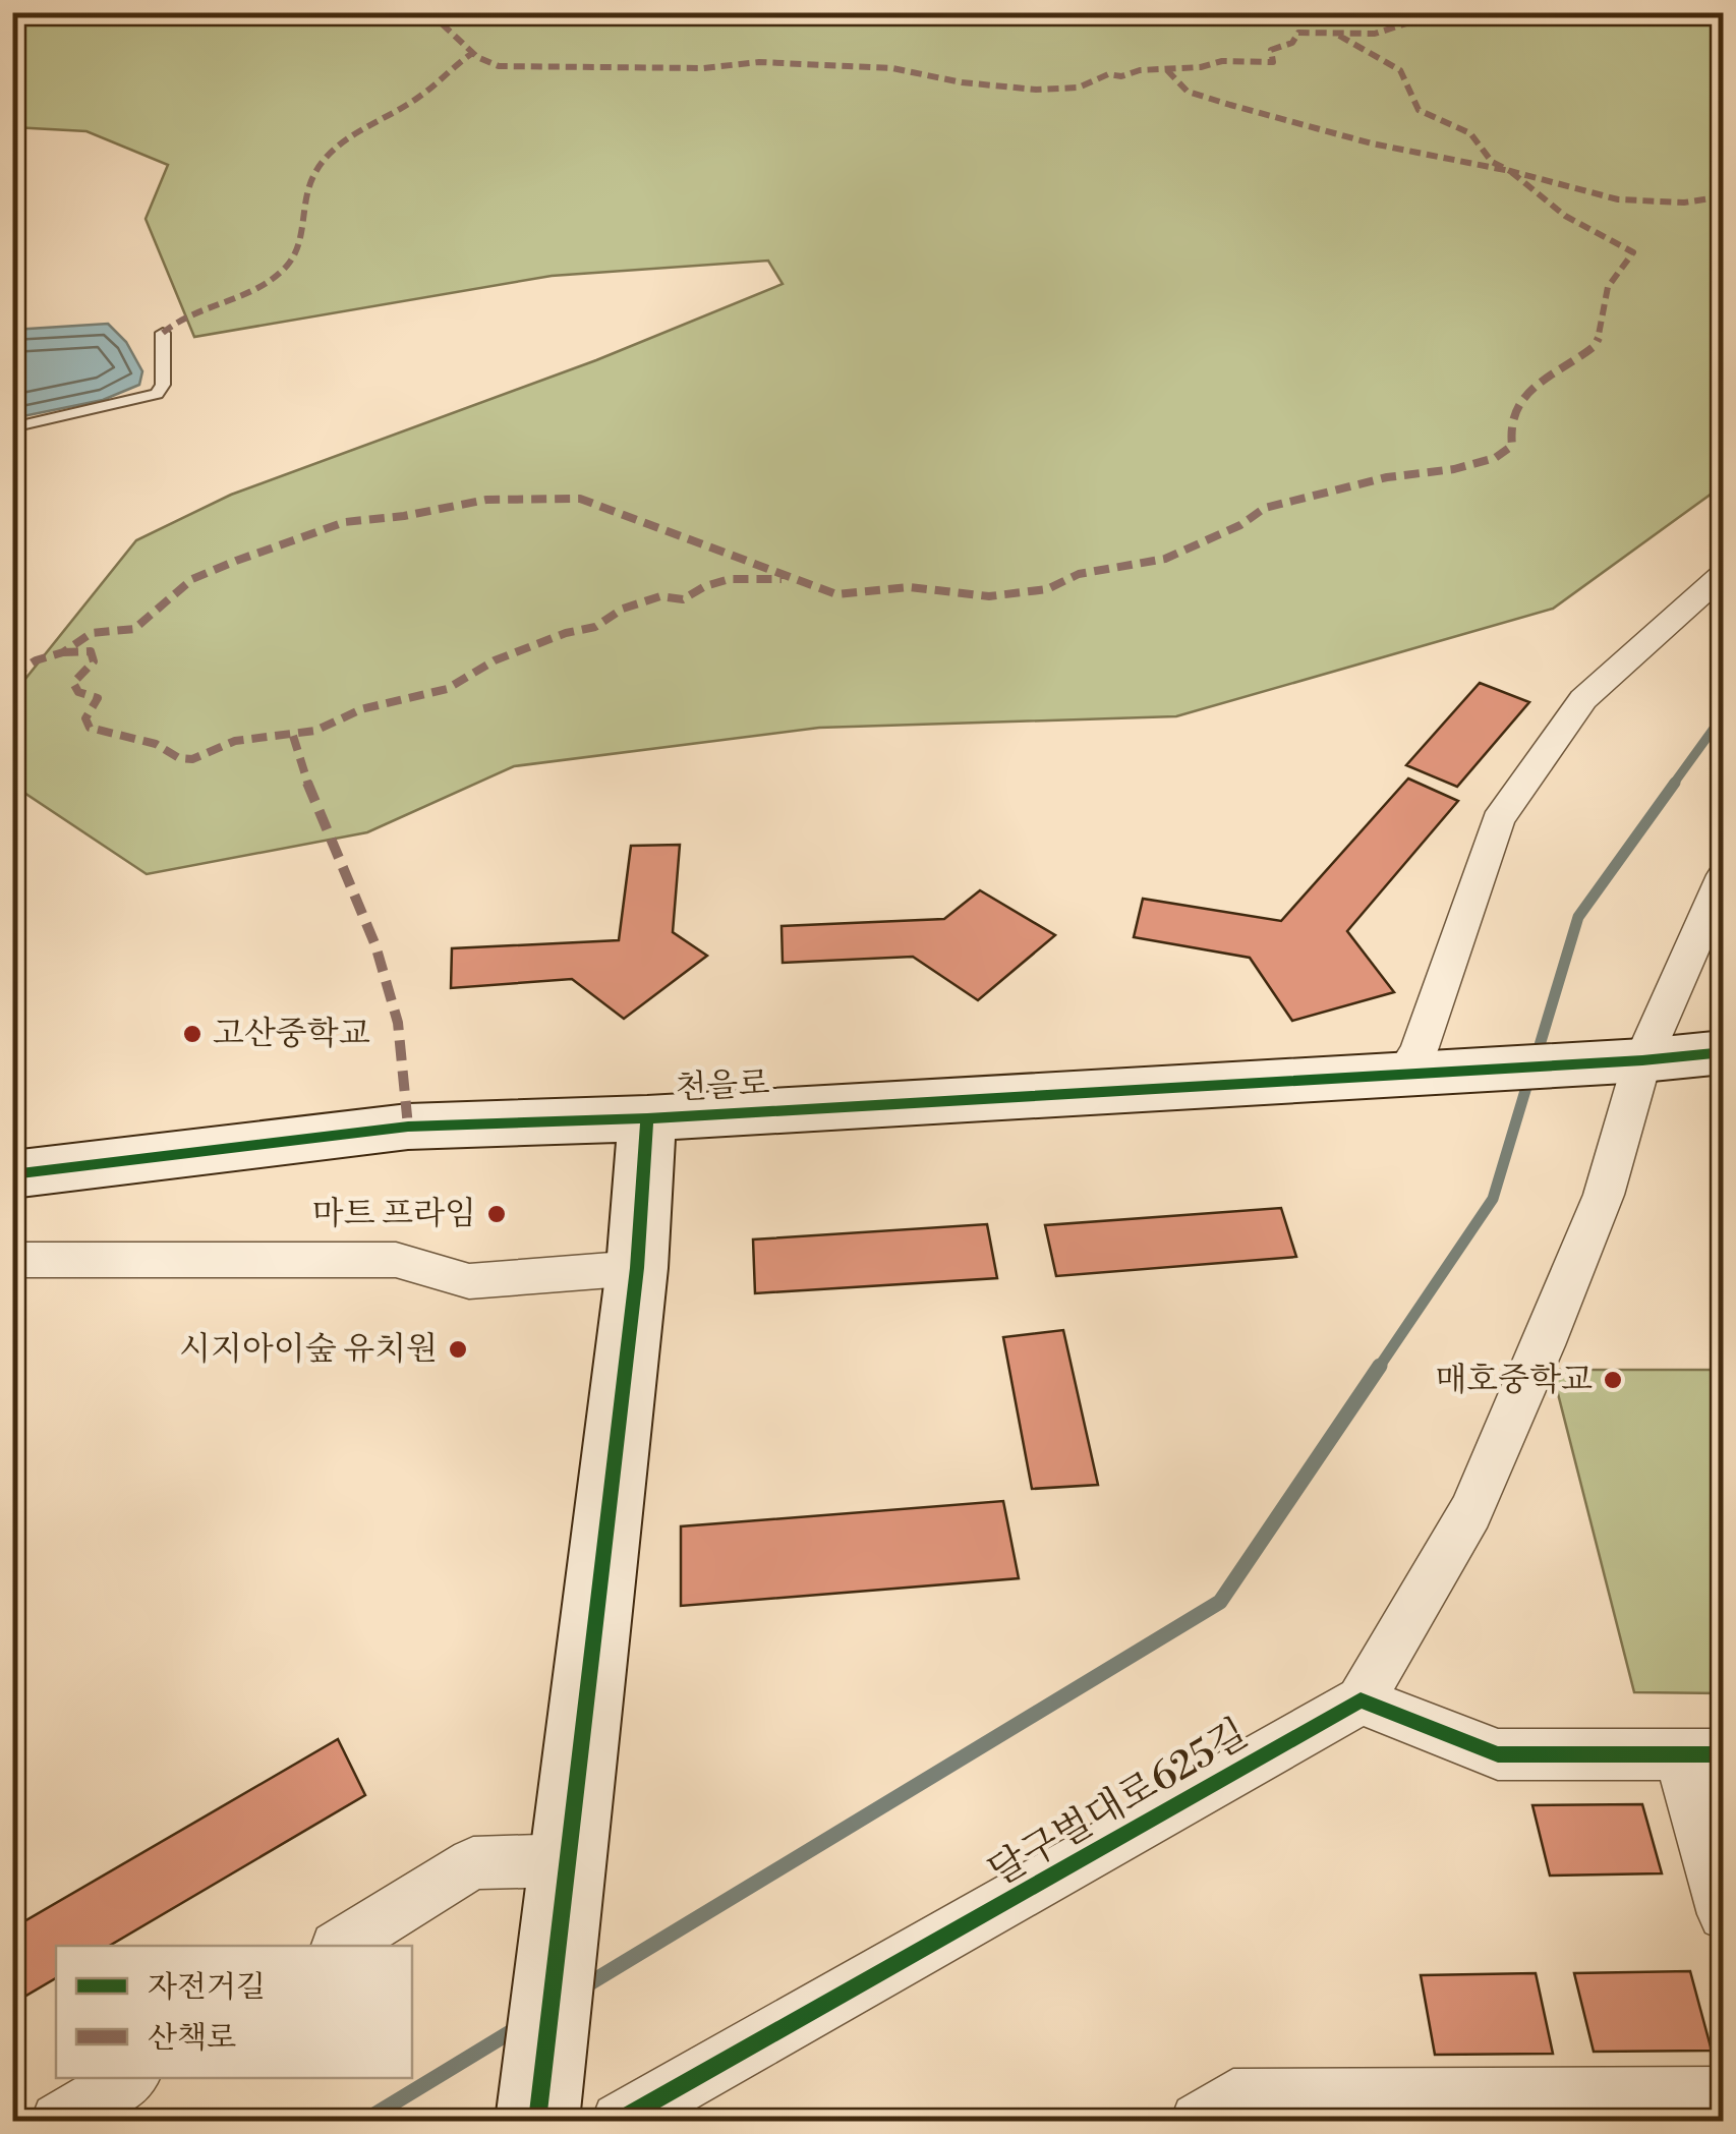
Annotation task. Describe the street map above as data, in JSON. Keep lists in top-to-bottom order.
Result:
{
  "streets": {
    "street": ["천을로", "달구벌대로625길"]
  },
  "places": [
    "고산중학교",
    "마트 프라임",
    "시지아이숲 유치원",
    "매호중학교"
  ],
  "legend": ["자전거길", "산책로"]
}
